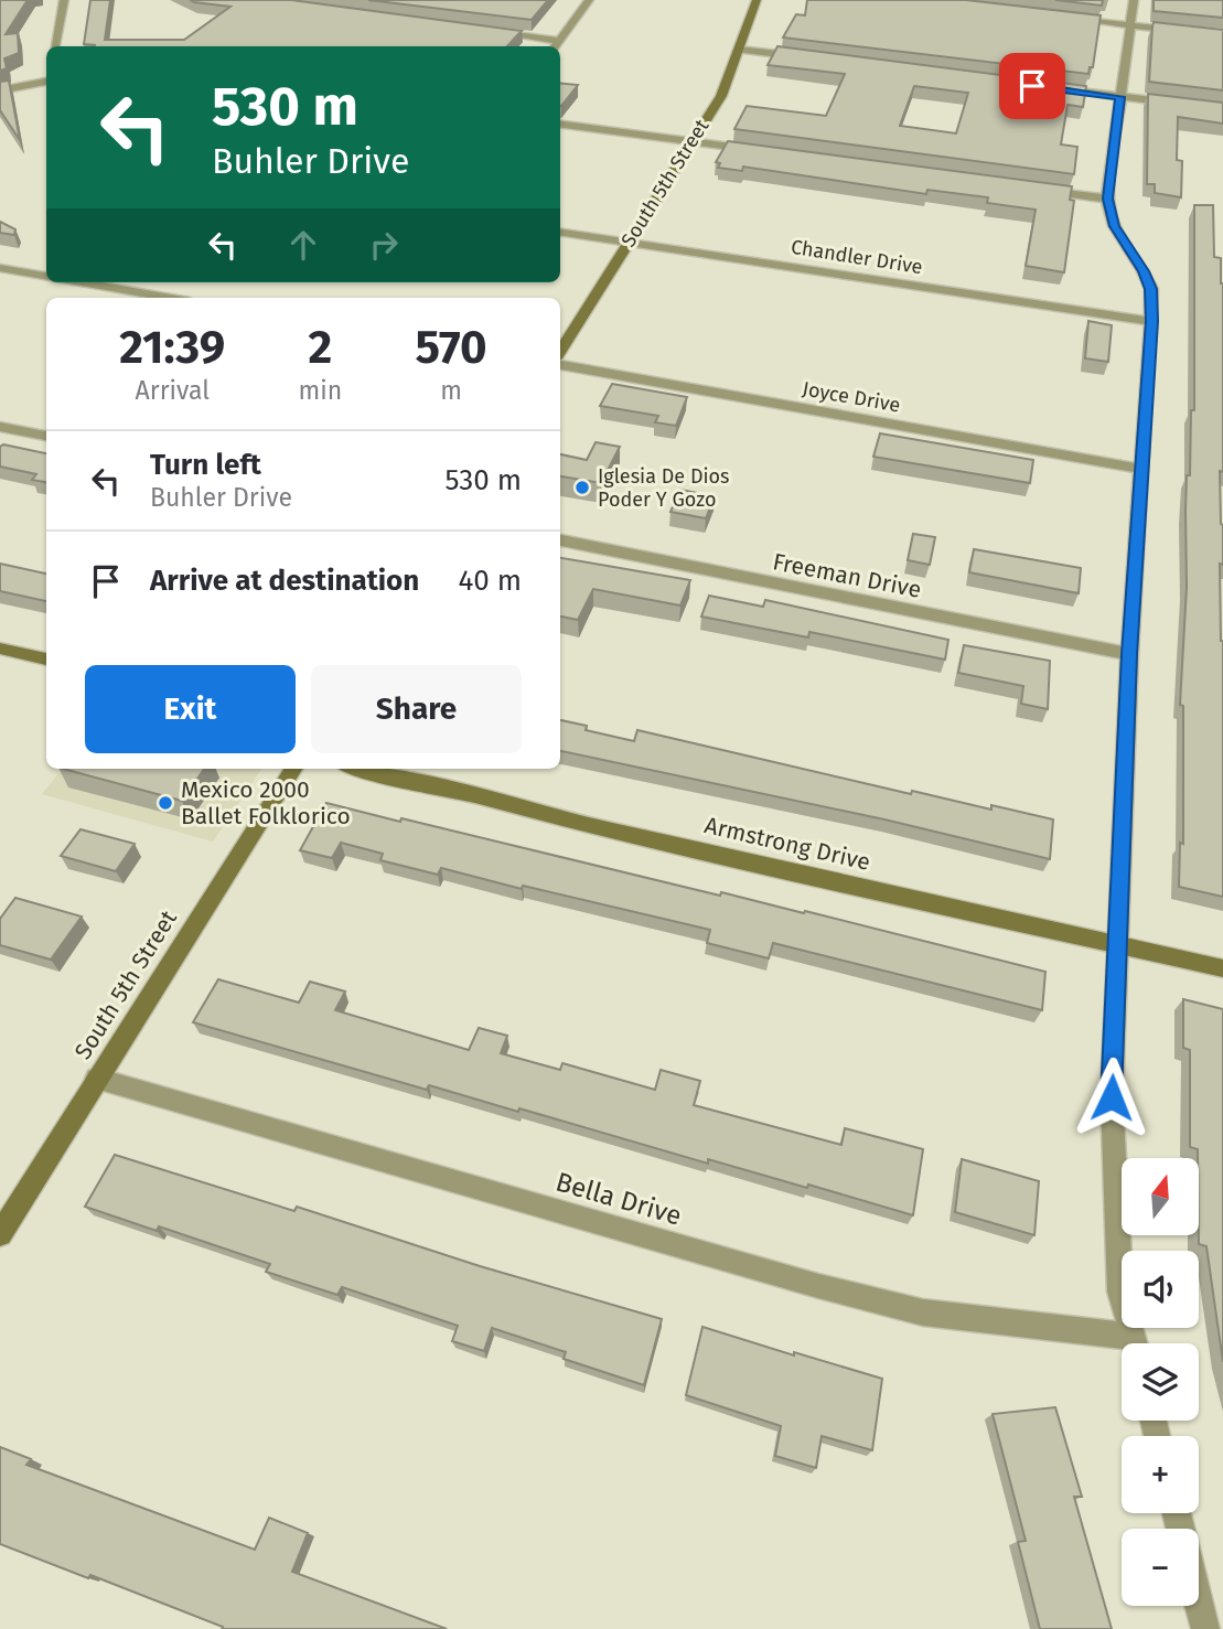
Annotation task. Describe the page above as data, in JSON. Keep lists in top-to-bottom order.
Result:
{
  "streets": {
    "street": [
      "South 5th Street",
      "Chandler Drive",
      "Joyce Drive",
      "Freeman Drive",
      "Armstrong Drive",
      "Bella Drive"
    ]
  },
  "crossings": [
    ["South 5th Street", "Chandler Drive"],
    ["South 5th Street", "Bella Drive"]
  ],
  "places": ["Iglesia De Dios Poder Y Gozo", "Mexico 2000 Ballet Folklorico"],
  "north": "top",
  "page": {
    "turn": ["530 m", "Buhler Drive"],
    "eta": [
      "21:39",
      "Arrival",
      "2",
      "min",
      "570",
      "m"
    ],
    "list": [
      {
        "name": "Turn left",
        "note": "Buhler Drive",
        "value": "530 m"
      },
      {
        "name": "Arrive at destination",
        "value": "40 m"
      }
    ],
    "buttons": ["Exit", "Share"],
    "map_buttons": ["+", "−"]
  }
}
